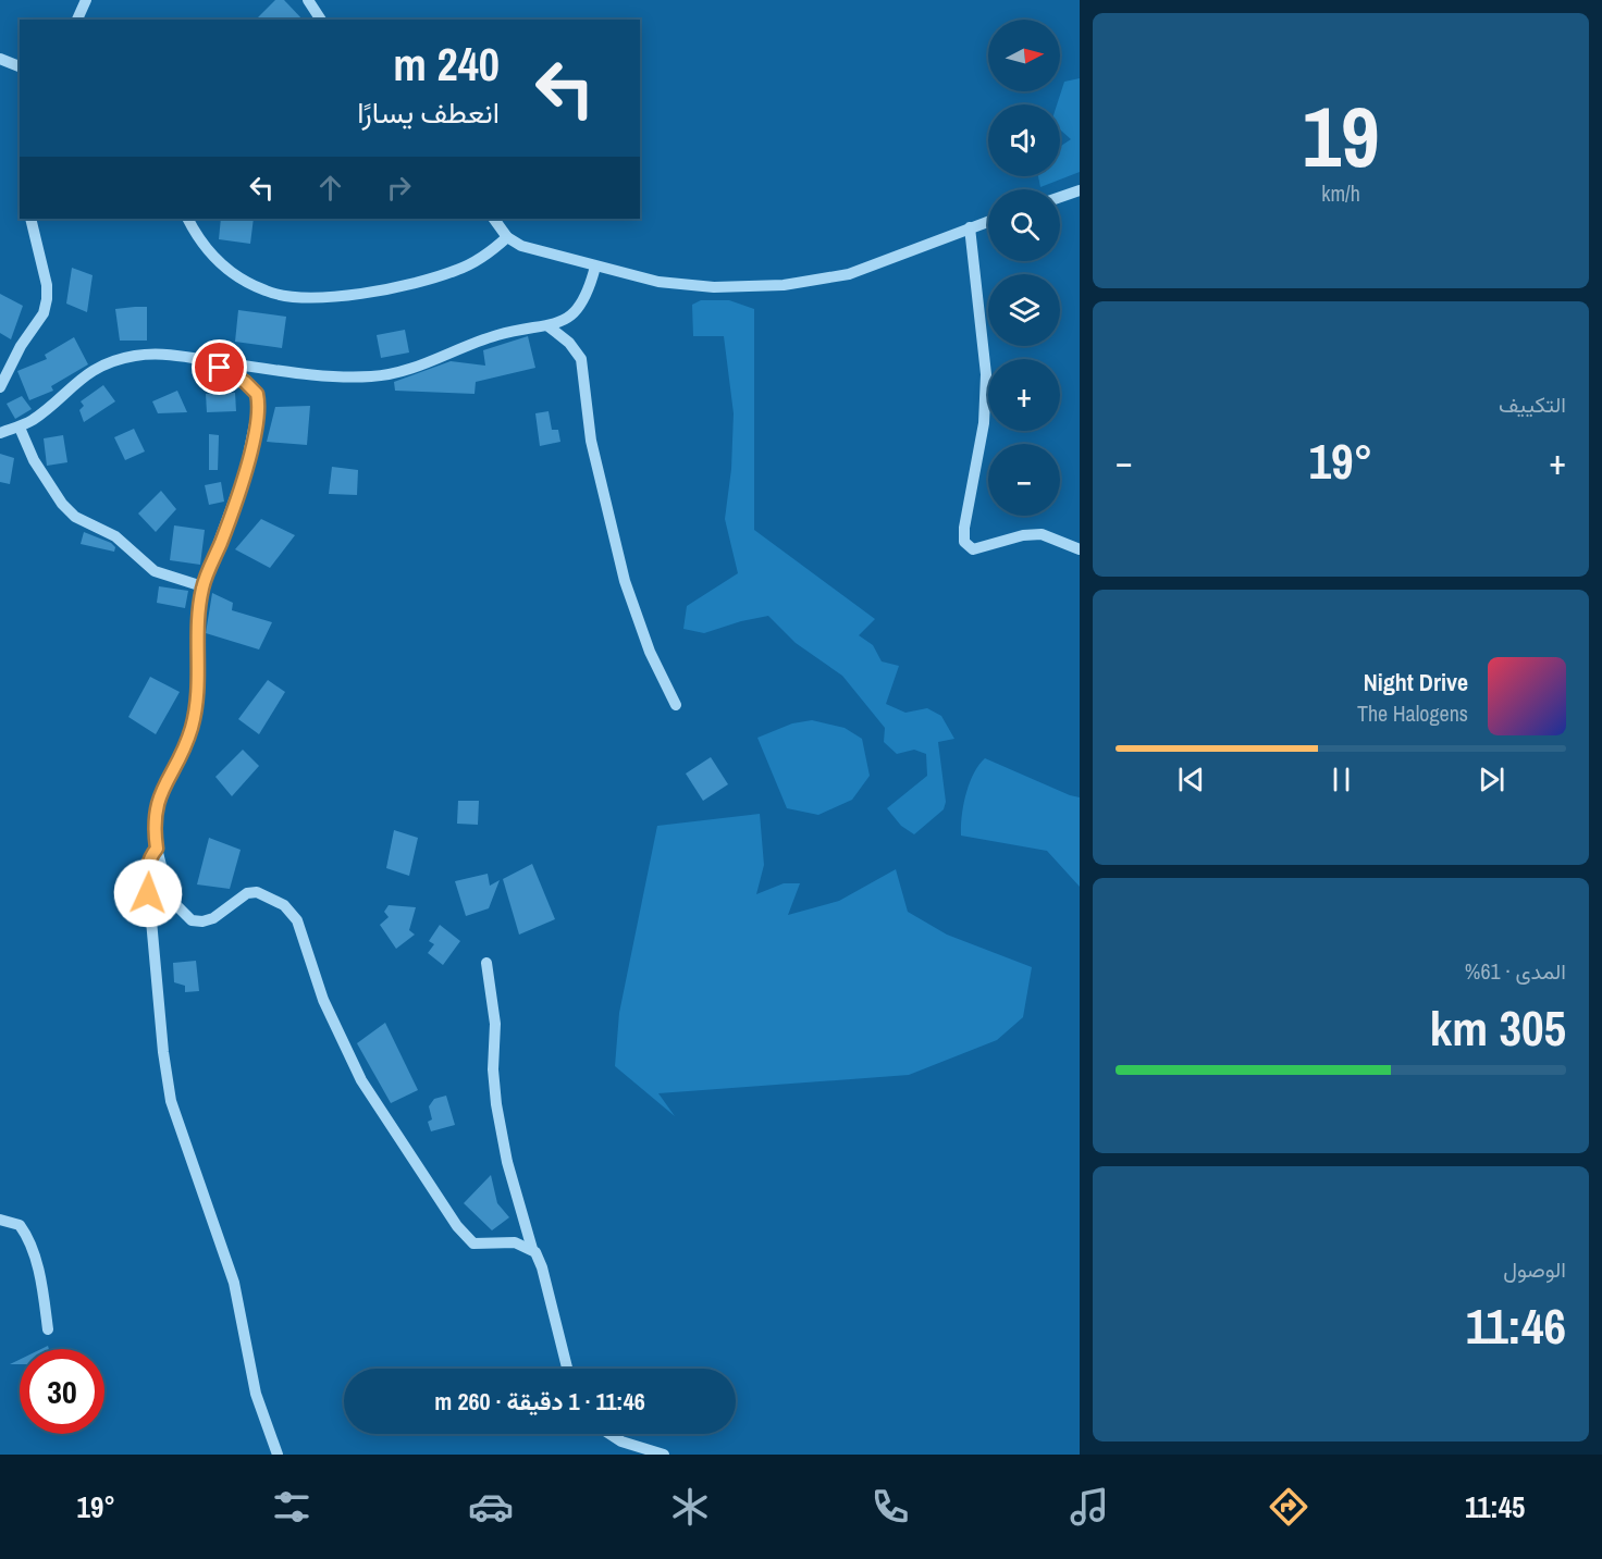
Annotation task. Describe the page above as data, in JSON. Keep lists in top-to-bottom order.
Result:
{
  "north": "right",
  "page": {
    "tile": [
      ["19", "km/h"],
      "التكييف",
      ["المدى · 61%", "305 km"],
      ["الوصول", "11:46"]
    ],
    "map_buttons": ["+", "−"],
    "turn": ["240 m", "انعطف يسارًا"],
    "heat": ["−", "19°", "+"],
    "song": ["Night Drive", "The Halogens"],
    "limit": "30",
    "trip": "11:46 · 1 دقيقة · 260 m",
    "tabs": ["11:45", "19°"]
  }
}
